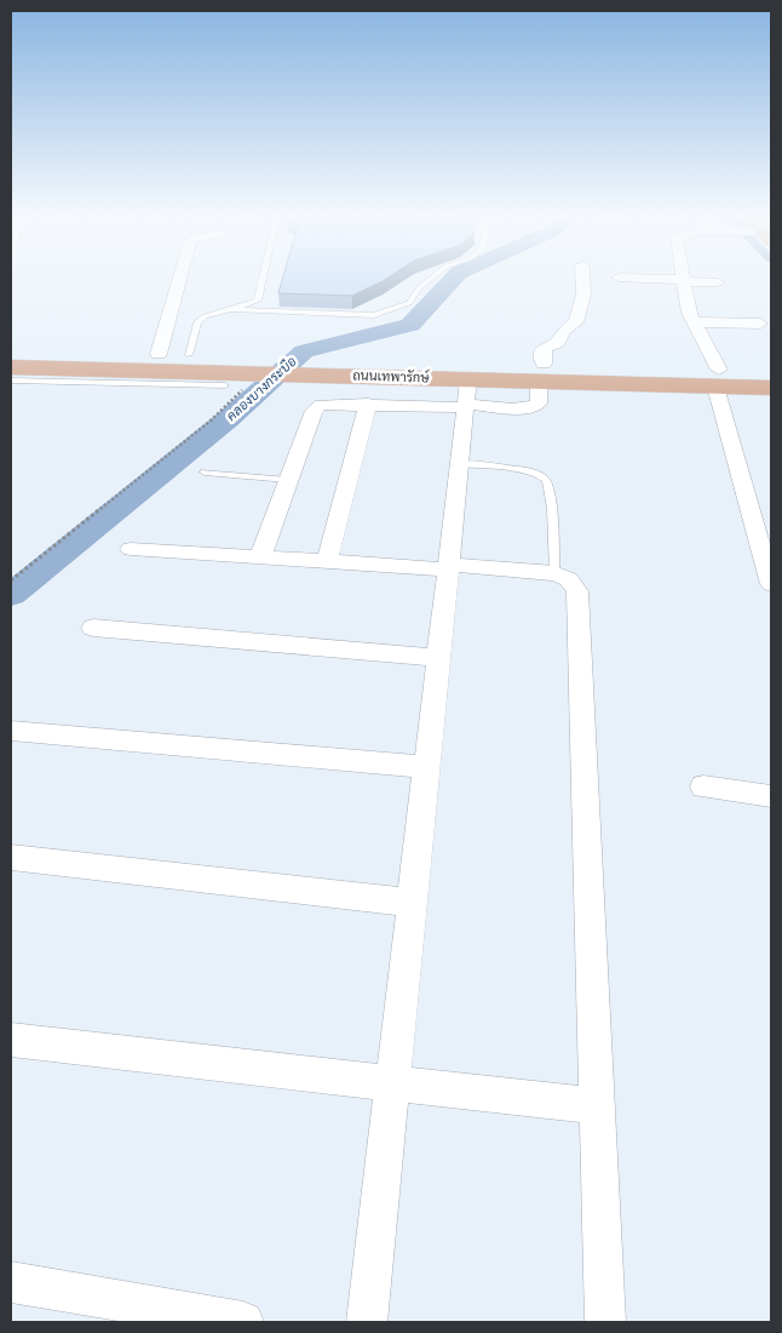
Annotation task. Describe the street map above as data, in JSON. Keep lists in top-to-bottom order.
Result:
{
  "streets": {
    "main road": ["ถนนเทพารักษ์"]
  },
  "water": ["คลองบางกระบือ"]
}
